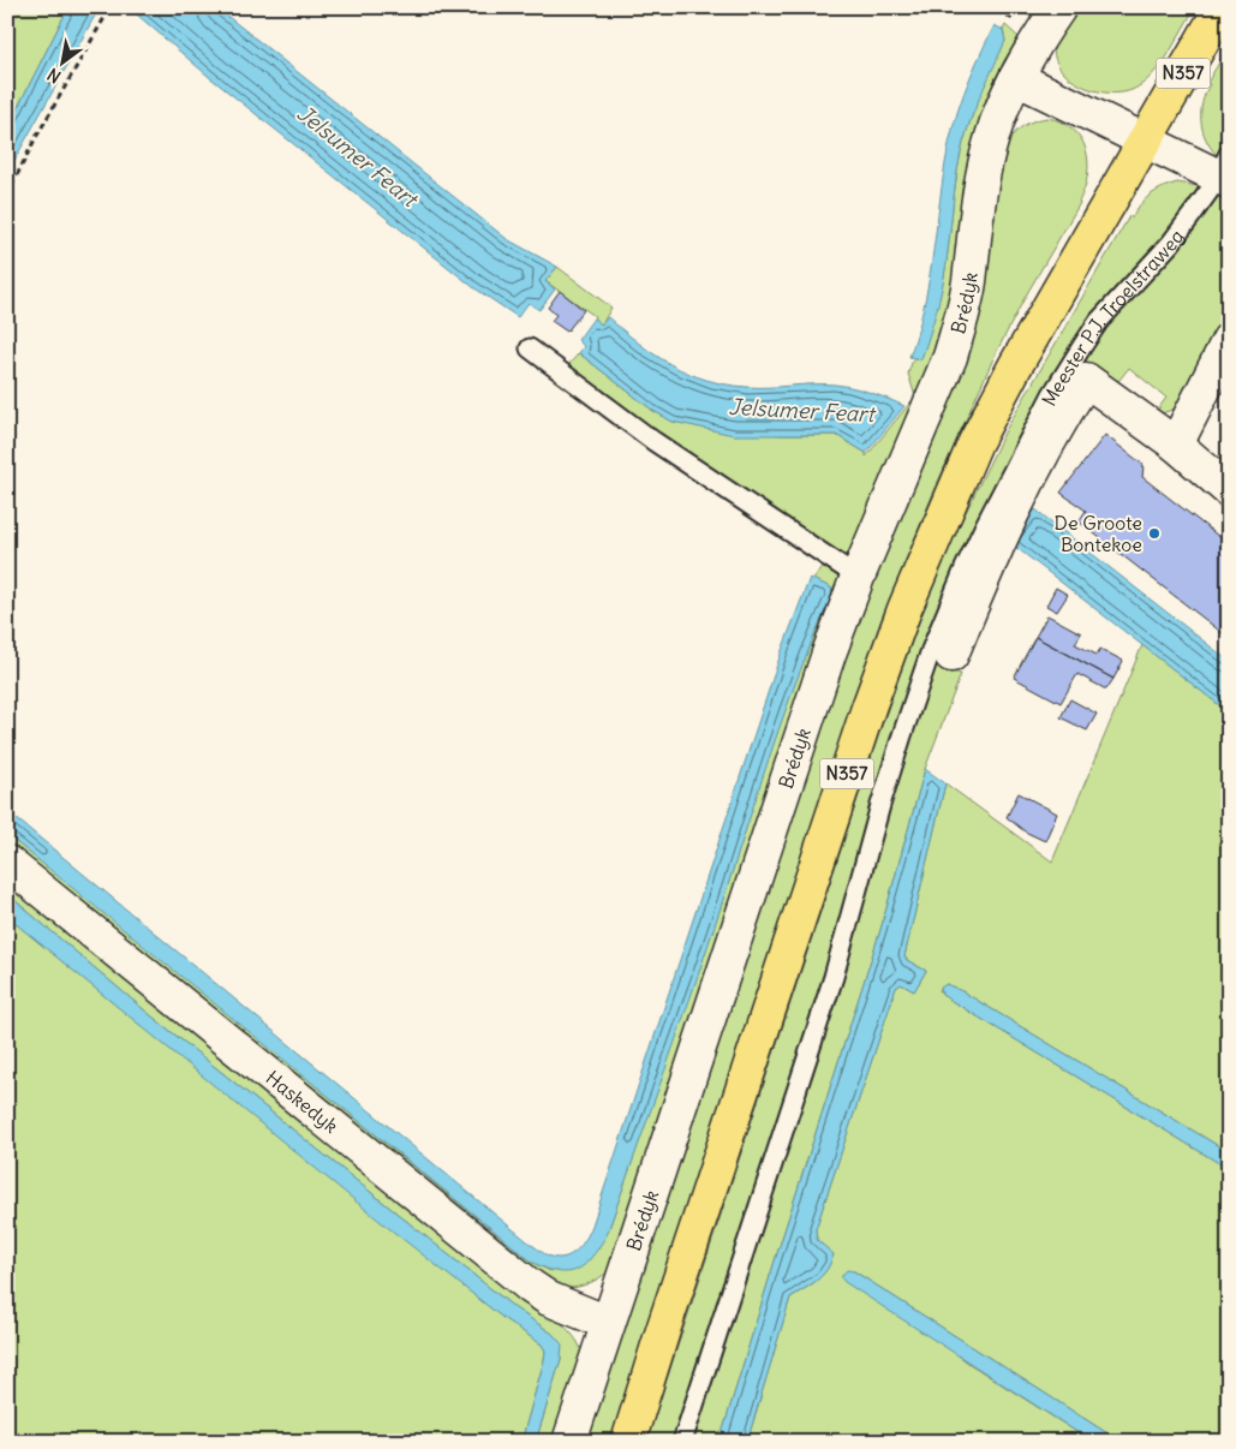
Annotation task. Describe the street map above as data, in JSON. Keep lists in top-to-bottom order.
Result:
{
  "streets": {
    "main road": ["N357"],
    "street": ["Brédyk", "Meester P.J. Troelstraweg", "Haskedyk"]
  },
  "crossings": [
    ["N357", "Meester P.J. Troelstraweg"],
    ["Brédyk", "Meester P.J. Troelstraweg"],
    ["Brédyk", "Haskedyk"]
  ],
  "water": ["Jelsumer Feart"],
  "places": ["De Groote Bontekoe"],
  "north": "bottom left"
}
